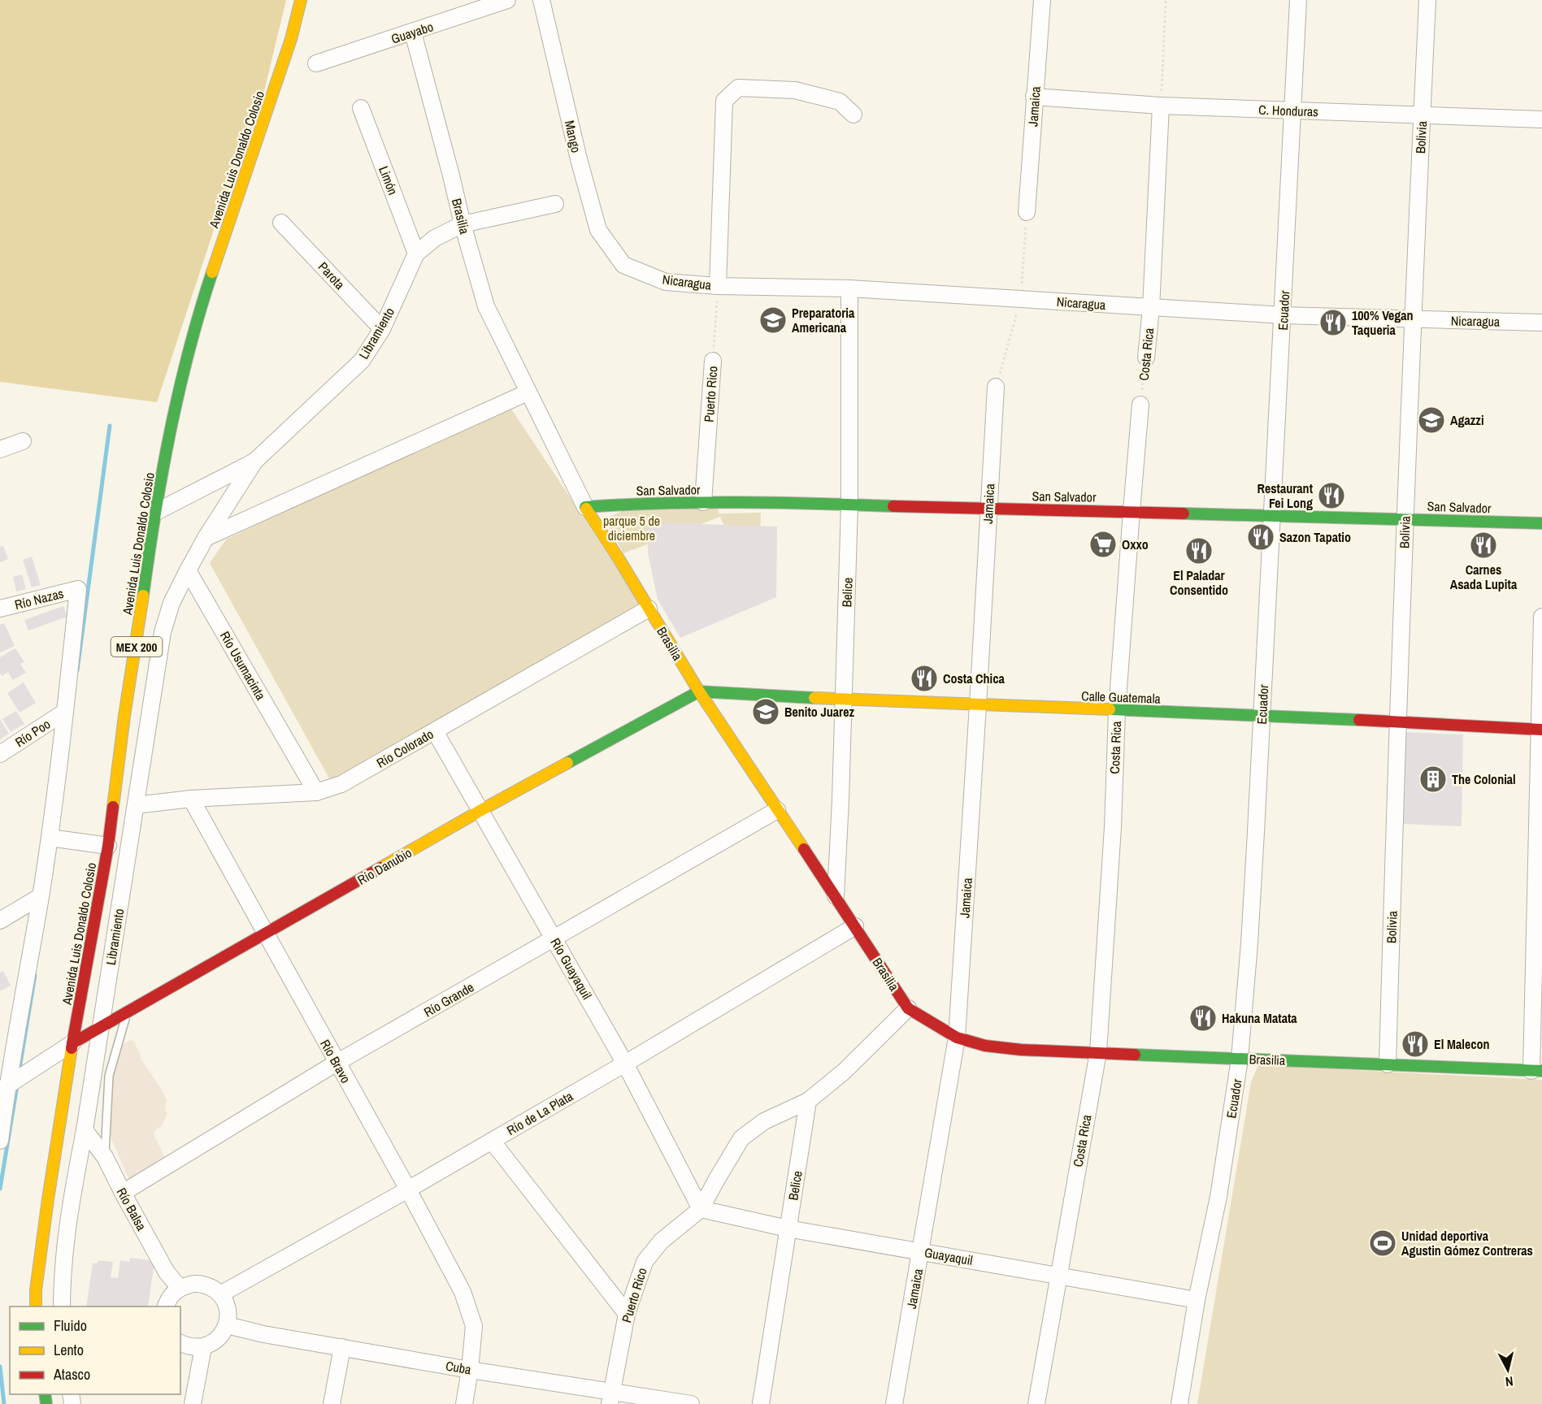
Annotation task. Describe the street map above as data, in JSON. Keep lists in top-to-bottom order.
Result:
{
  "streets": {
    "street": [
      "Guayabo",
      "Jamaica",
      "C. Honduras",
      "Mango",
      "Bolivia",
      "Avenida Luis Donaldo Colosio",
      "Limón",
      "Brasilia",
      "Parota",
      "Nicaragua",
      "Ecuador",
      "Libramiento",
      "Costa Rica",
      "Puerto Rico",
      "San Salvador",
      "Belice",
      "Río Nazas",
      "MEX 200",
      "Río Usumacinta",
      "Calle Guatemala",
      "Río Poo",
      "Río Colorado",
      "Río Danubio",
      "Río Guayaquil",
      "Río Grande",
      "Río Bravo",
      "Río de La Plata",
      "Río Balsa",
      "Guayaquil",
      "Cuba"
    ]
  },
  "crossings": [
    ["Guayabo", "Brasilia"],
    ["Jamaica", "C. Honduras"],
    ["Jamaica", "Brasilia"],
    ["Jamaica", "San Salvador"],
    ["Jamaica", "Calle Guatemala"],
    ["Jamaica", "Guayaquil"],
    ["C. Honduras", "Bolivia"],
    ["C. Honduras", "Ecuador"],
    ["C. Honduras", "Costa Rica"],
    ["Mango", "Nicaragua"],
    ["Bolivia", "Brasilia"],
    ["Bolivia", "Nicaragua"],
    ["Bolivia", "San Salvador"],
    ["Bolivia", "Calle Guatemala"],
    ["Avenida Luis Donaldo Colosio", "Río Danubio"],
    ["Limón", "Libramiento"],
    ["Brasilia", "Ecuador"],
    ["Brasilia", "Libramiento"],
    ["Brasilia", "Costa Rica"],
    ["Brasilia", "San Salvador"],
    ["Brasilia", "Belice"],
    ["Brasilia", "Calle Guatemala"],
    ["Brasilia", "Río Colorado"],
    ["Brasilia", "Río Danubio"],
    ["Brasilia", "Río Grande"],
    ["Brasilia", "Río de La Plata"],
    ["Parota", "Libramiento"],
    ["Nicaragua", "Ecuador"],
    ["Nicaragua", "Costa Rica"],
    ["Nicaragua", "Puerto Rico"],
    ["Nicaragua", "Belice"],
    ["Ecuador", "San Salvador"],
    ["Ecuador", "Calle Guatemala"],
    ["Ecuador", "Guayaquil"],
    ["Libramiento", "Río Usumacinta"],
    ["Libramiento", "Río Colorado"],
    ["Libramiento", "Río Danubio"],
    ["Libramiento", "Río Balsa"],
    ["Costa Rica", "San Salvador"],
    ["Costa Rica", "Calle Guatemala"],
    ["Costa Rica", "Guayaquil"],
    ["Puerto Rico", "San Salvador"],
    ["Puerto Rico", "Río Guayaquil"],
    ["Puerto Rico", "Guayaquil"],
    ["Puerto Rico", "Cuba"],
    ["San Salvador", "Belice"],
    ["Belice", "Calle Guatemala"],
    ["Belice", "Guayaquil"],
    ["Río Nazas", "Río Poo"],
    ["Río Usumacinta", "Río Colorado"],
    ["Calle Guatemala", "Río Danubio"],
    ["Río Colorado", "Río Guayaquil"],
    ["Río Colorado", "Río Bravo"],
    ["Río Danubio", "Río Guayaquil"],
    ["Río Danubio", "Río Bravo"],
    ["Río Guayaquil", "Río Grande"],
    ["Río Guayaquil", "Río de La Plata"],
    ["Río Guayaquil", "Guayaquil"],
    ["Río Grande", "Río Bravo"],
    ["Río Grande", "Río Balsa"],
    ["Río Bravo", "Río de La Plata"],
    ["Río Bravo", "Cuba"]
  ],
  "parks": ["parque 5 de diciembre"],
  "places": {
    "school or university": ["Preparatoria Americana", "Agazzi", "Benito Juarez"],
    "restaurant": [
      "100% Vegan Taqueria",
      "Restaurant Fei Long",
      "Sazon Tapatio",
      "Carnes Asada Lupita",
      "El Paladar Consentido",
      "Costa Chica",
      "Hakuna Matata",
      "El Malecon"
    ],
    "supermarket": ["Oxxo"],
    "building": ["The Colonial"],
    "sports": ["Unidad deportiva Agustin Gómez Contreras"]
  },
  "legend": ["Fluido", "Lento", "Atasco"],
  "north": "bottom"
}
